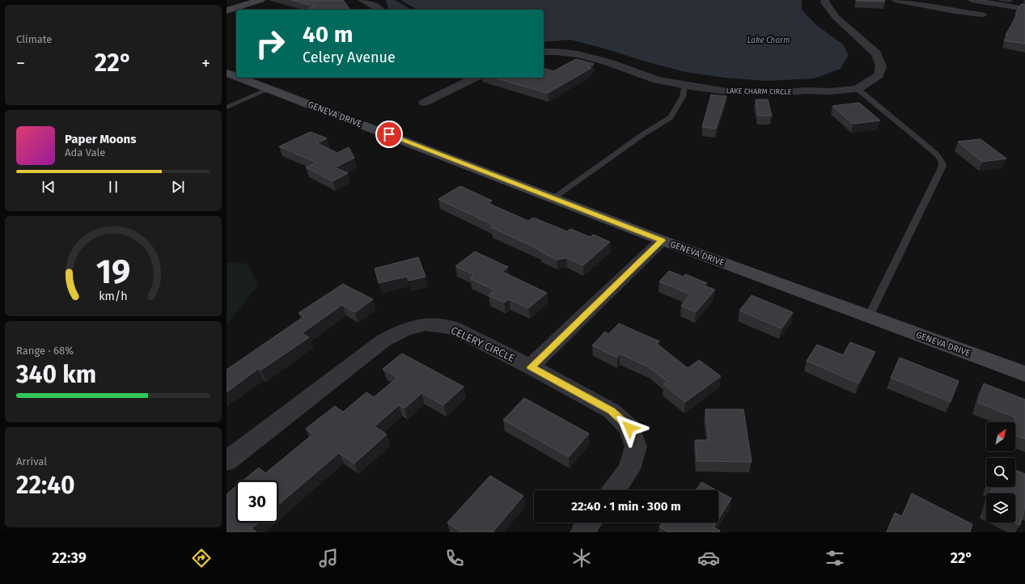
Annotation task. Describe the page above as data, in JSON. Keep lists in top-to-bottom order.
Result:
{
  "streets": {
    "main road": ["GENEVA DRIVE"],
    "street": ["LAKE CHARM CIRCLE", "CELERY CIRCLE"]
  },
  "water": ["Lake Charm"],
  "north": "top right",
  "page": {
    "tile": [
      "Climate",
      ["Range · 68%", "340 km"],
      ["Arrival", "22:40"]
    ],
    "turn": ["40 m", "Celery Avenue"],
    "heat": ["−", "22°", "+"],
    "song": ["Paper Moons", "Ada Vale"],
    "limit": "30",
    "trip": "22:40 · 1 min · 300 m",
    "tabs": ["22:39", "22°"],
    "gauge": ["19", "km/h"]
  }
}
